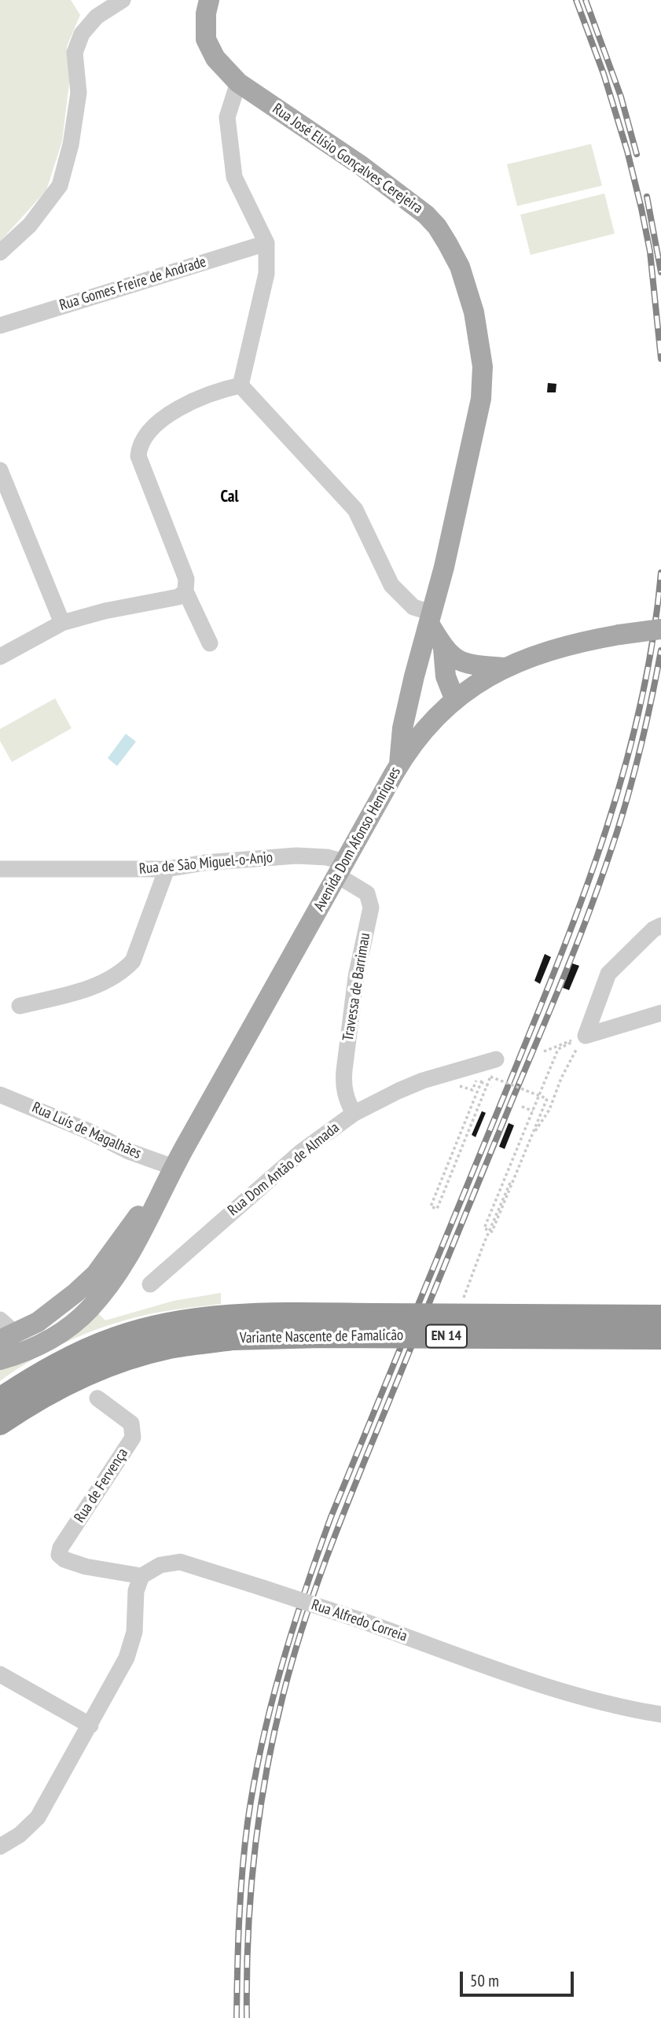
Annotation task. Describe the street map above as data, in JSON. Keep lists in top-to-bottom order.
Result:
{
  "streets": {
    "highway": ["EN 14", "Variante Nascente de Famalicão"],
    "main road": ["Rua José Elísio Gonçalves Cerejeira", "Avenida Dom Afonso Henriques"],
    "street": [
      "Rua Gomes Freire de Andrade",
      "Rua de São Miguel-o-Anjo",
      "Travessa de Barrimau",
      "Rua Luís de Magalhães",
      "Rua Dom Antão de Almada",
      "Rua de Fervença",
      "Rua Alfredo Correia"
    ]
  },
  "crossings": [
    ["Rua José Elísio Gonçalves Cerejeira", "Avenida Dom Afonso Henriques"],
    ["Avenida Dom Afonso Henriques", "Rua de São Miguel-o-Anjo"],
    ["Avenida Dom Afonso Henriques", "Travessa de Barrimau"],
    ["Avenida Dom Afonso Henriques", "Rua Luís de Magalhães"],
    ["Rua de São Miguel-o-Anjo", "Travessa de Barrimau"],
    ["Travessa de Barrimau", "Rua Dom Antão de Almada"],
    ["Rua de Fervença", "Rua Alfredo Correia"]
  ],
  "districts": ["Cal"],
  "scale_bar": "50 m"
}
